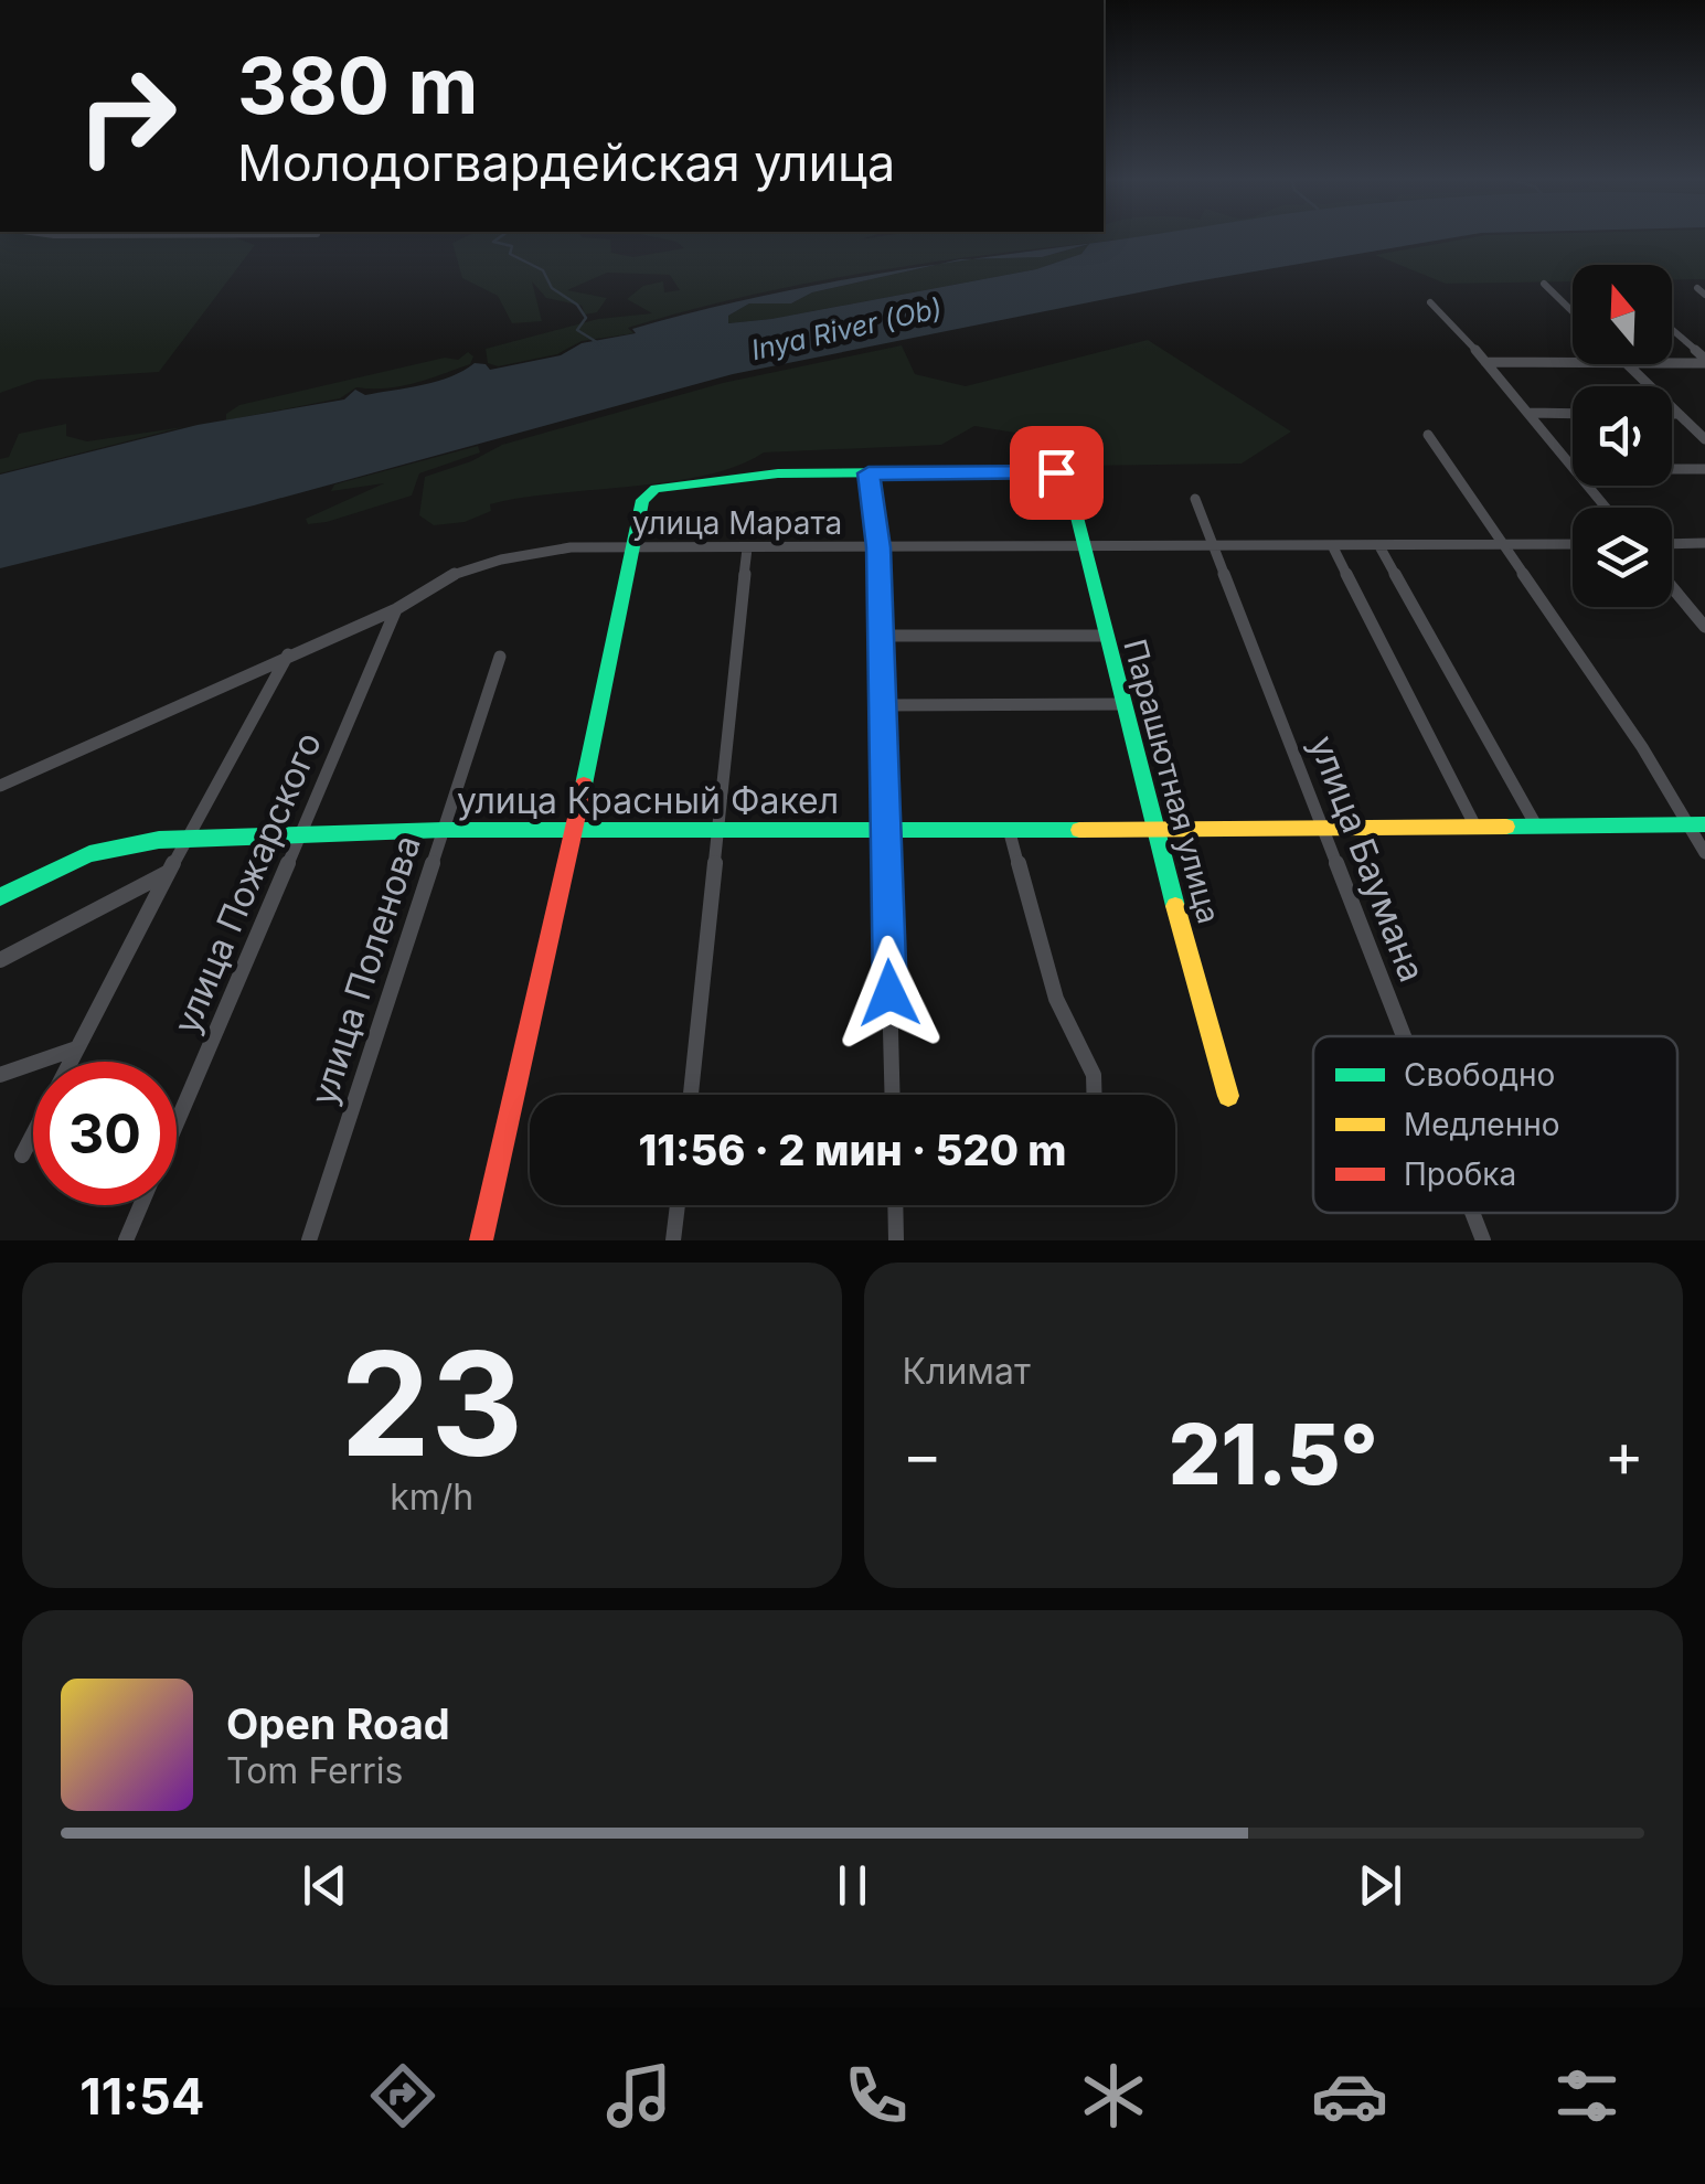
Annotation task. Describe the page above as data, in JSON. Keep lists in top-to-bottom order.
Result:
{
  "streets": {
    "street": [
      "улица Марата",
      "Парашютная улица",
      "улица Красный Факел",
      "улица Баумана",
      "улица Пожарского",
      "улица Поленова"
    ]
  },
  "crossings": [
    ["улица Марата", "Парашютная улица"],
    ["улица Марата", "улица Баумана"],
    ["улица Марата", "улица Пожарского"],
    ["Парашютная улица", "улица Красный Факел"],
    ["улица Красный Факел", "улица Баумана"],
    ["улица Красный Факел", "улица Пожарского"],
    ["улица Красный Факел", "улица Поленова"]
  ],
  "water": ["Inya River (Ob)"],
  "legend": ["Свободно", "Медленно", "Пробка"],
  "north": "top",
  "page": {
    "turn": ["380 m", "Молодогвардейская улица"],
    "limit": "30",
    "trip": "11:56 · 2 мин · 520 m",
    "tile": [
      ["23", "km/h"],
      "Климат"
    ],
    "heat": ["−", "21.5°", "+"],
    "song": ["Open Road", "Tom Ferris"],
    "tabs": "11:54"
  }
}
